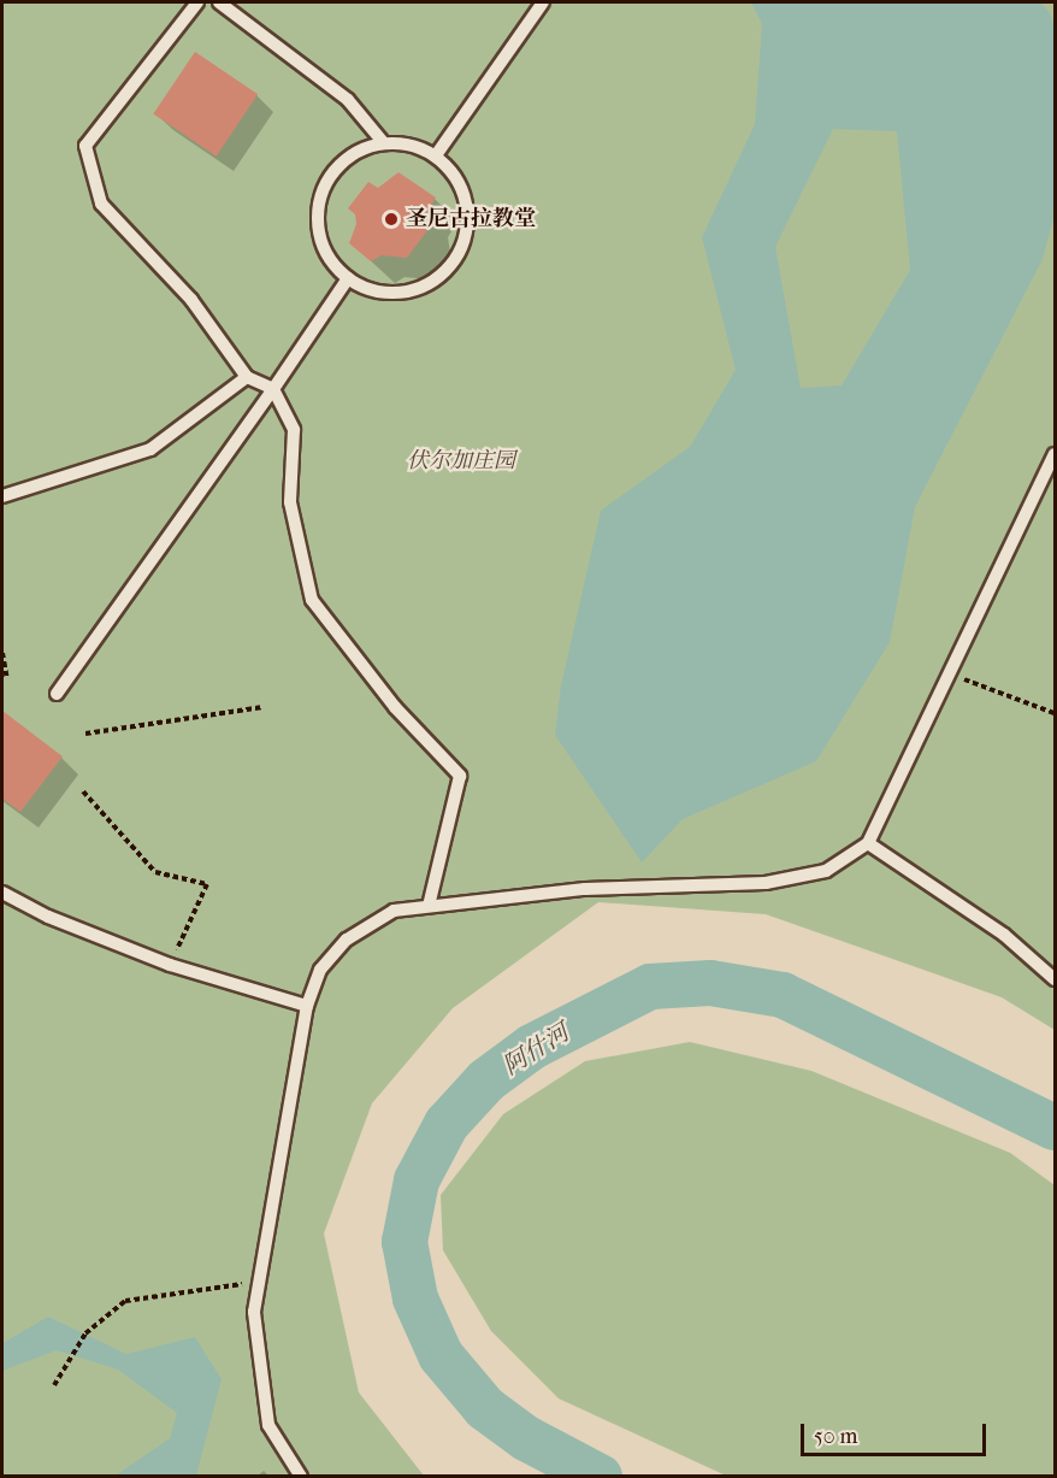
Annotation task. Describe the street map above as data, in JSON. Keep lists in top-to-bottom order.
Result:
{
  "water": ["阿什河"],
  "parks": ["伏尔加庄园"],
  "places": ["圣尼古拉教堂"],
  "scale_bar": "50 m"
}
